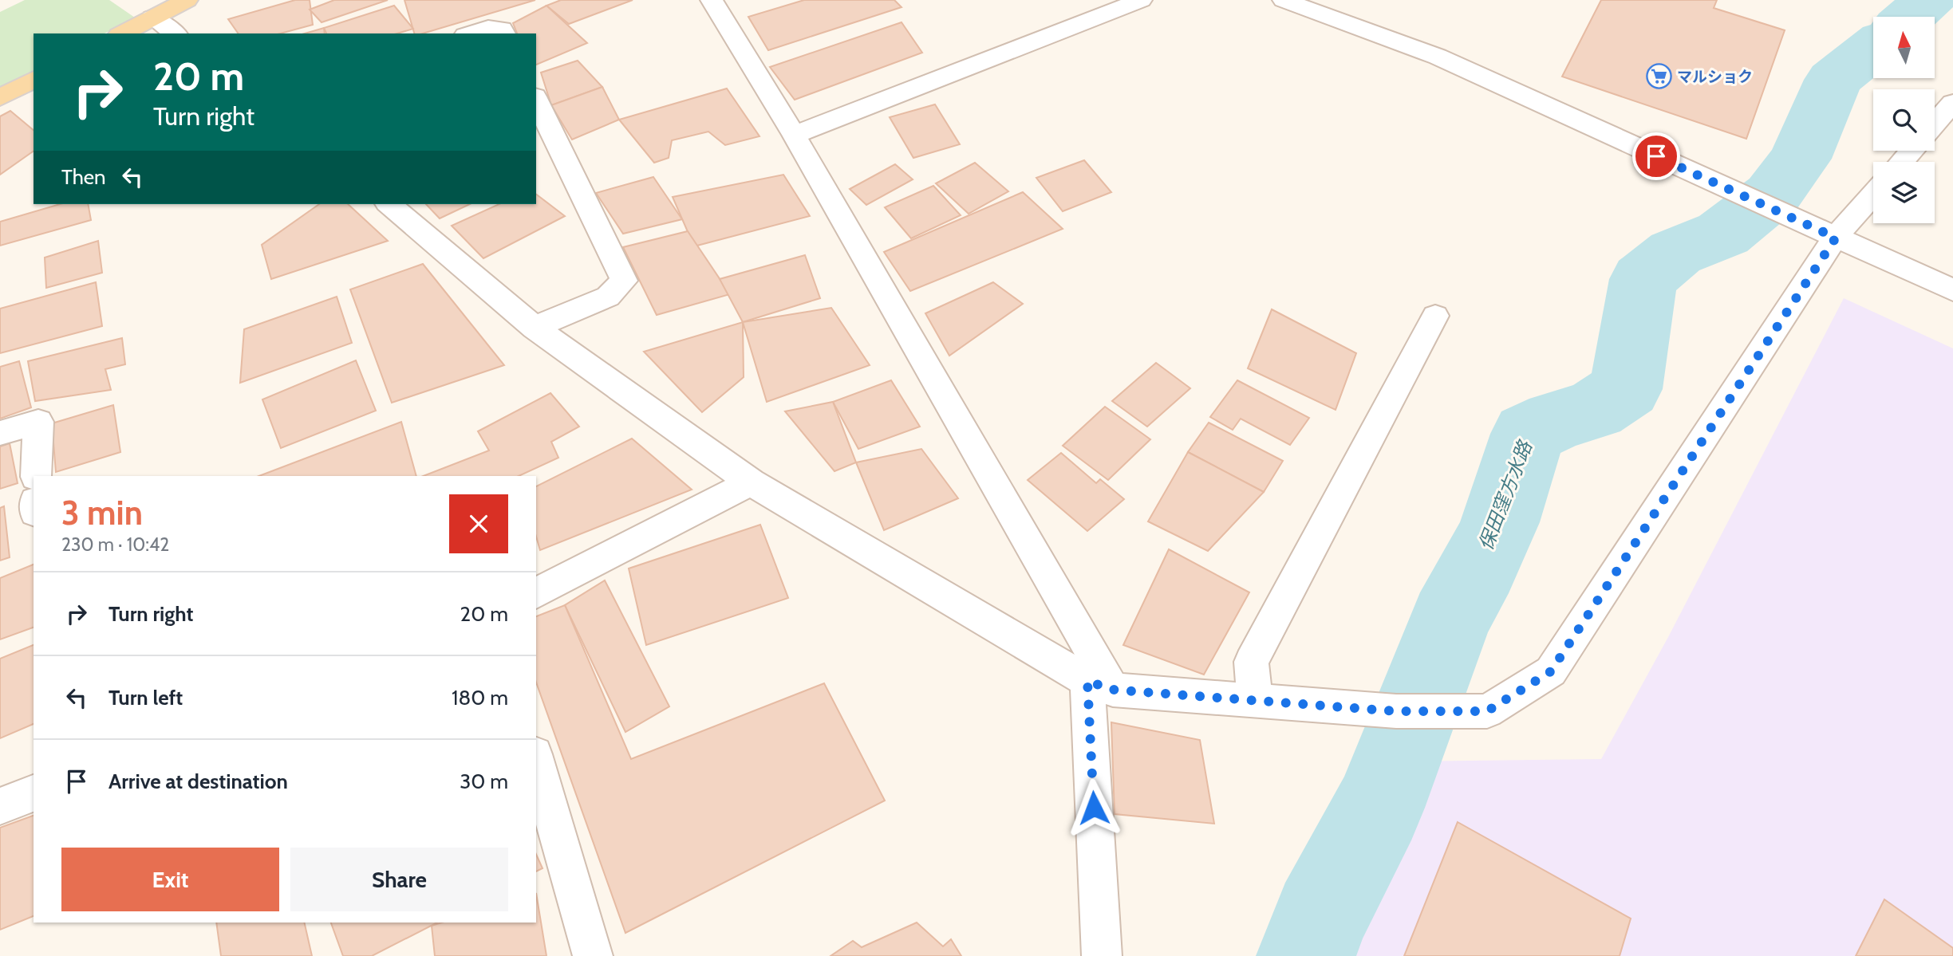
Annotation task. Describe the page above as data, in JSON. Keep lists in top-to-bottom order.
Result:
{
  "water": ["保田窪方水路"],
  "places": {
    "supermarket": ["マルショク"]
  },
  "north": "top",
  "page": {
    "turn": ["20 m", "Turn right"],
    "then": "Then",
    "heading": ["3 min", "230 m · 10:42"],
    "list": [
      {
        "name": "Turn right",
        "value": "20 m"
      },
      {
        "name": "Turn left",
        "value": "180 m"
      },
      {
        "name": "Arrive at destination",
        "value": "30 m"
      }
    ],
    "buttons": ["Exit", "Share"]
  }
}
